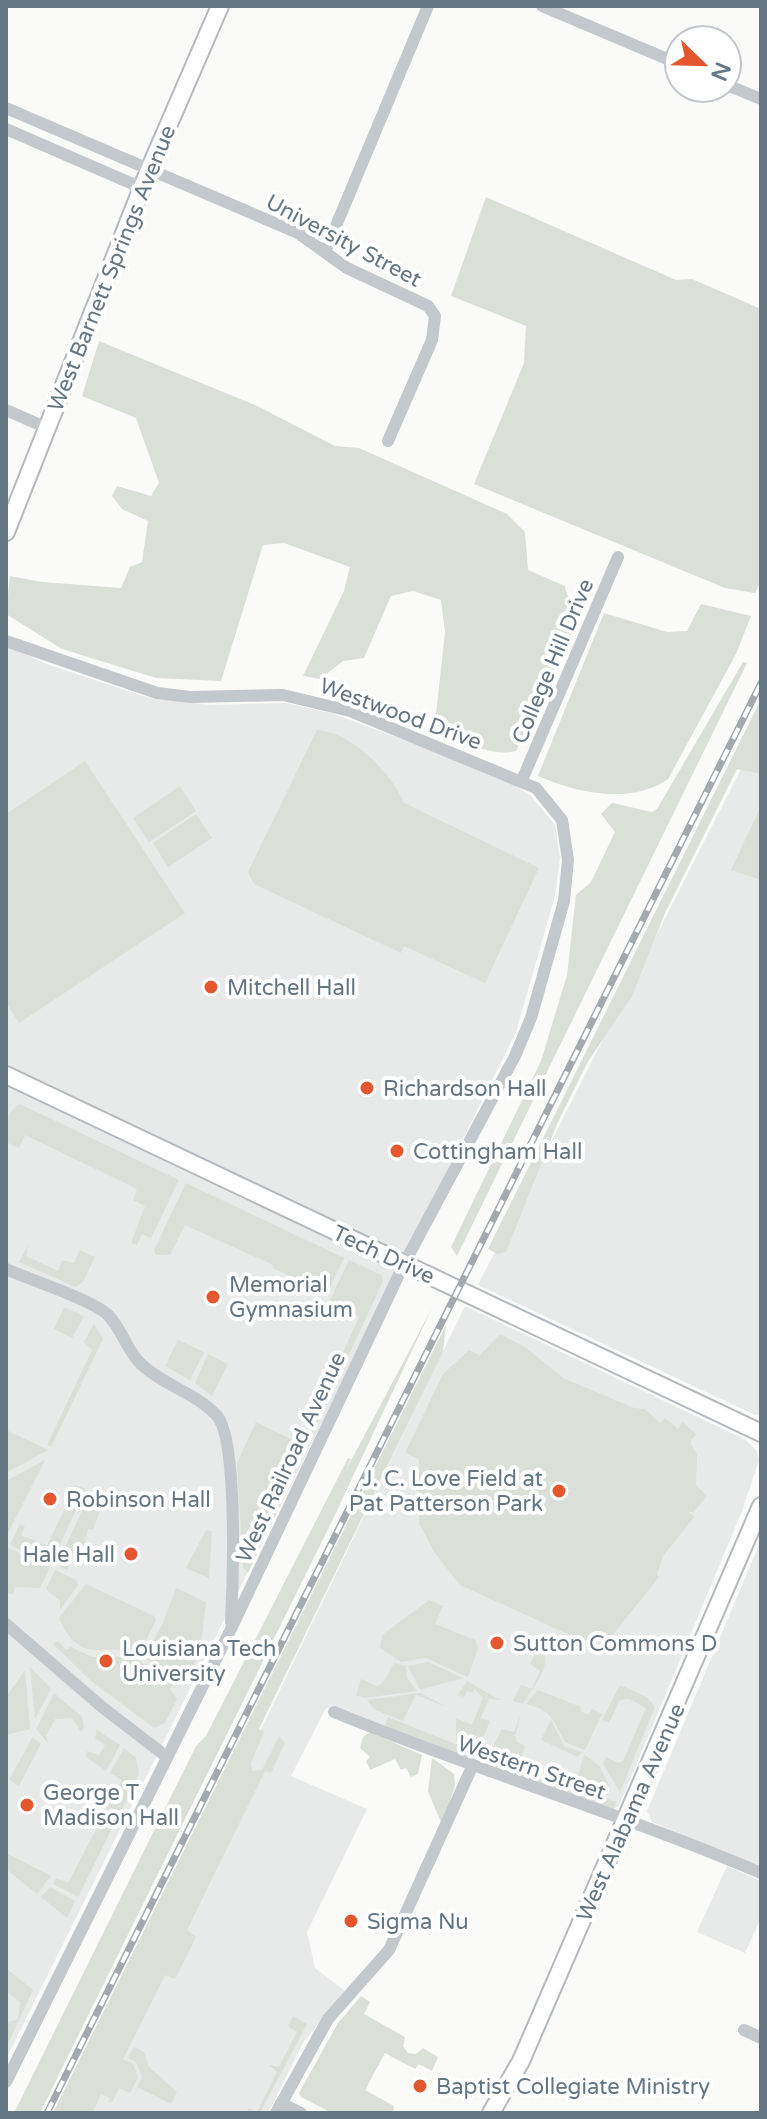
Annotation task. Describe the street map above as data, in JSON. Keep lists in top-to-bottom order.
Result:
{
  "streets": {
    "main road": ["West Barnett Springs Avenue", "Tech Drive", "West Alabama Avenue"],
    "street": [
      "University Street",
      "College Hill Drive",
      "Westwood Drive",
      "West Railroad Avenue",
      "Western Street"
    ]
  },
  "crossings": [
    ["University Street", "West Barnett Springs Avenue"],
    ["College Hill Drive", "Westwood Drive"],
    ["Westwood Drive", "West Railroad Avenue"],
    ["Tech Drive", "West Railroad Avenue"],
    ["Western Street", "West Alabama Avenue"]
  ],
  "places": [
    "Mitchell Hall",
    "Richardson Hall",
    "Cottingham Hall",
    "Memorial Gymnasium",
    "J. C. Love Field at Pat Patterson Park",
    "Robinson Hall",
    "Hale Hall",
    "Sutton Commons D",
    "Louisiana Tech University",
    "George T Madison Hall",
    "Sigma Nu",
    "Baptist Collegiate Ministry"
  ],
  "north": "bottom right"
}
